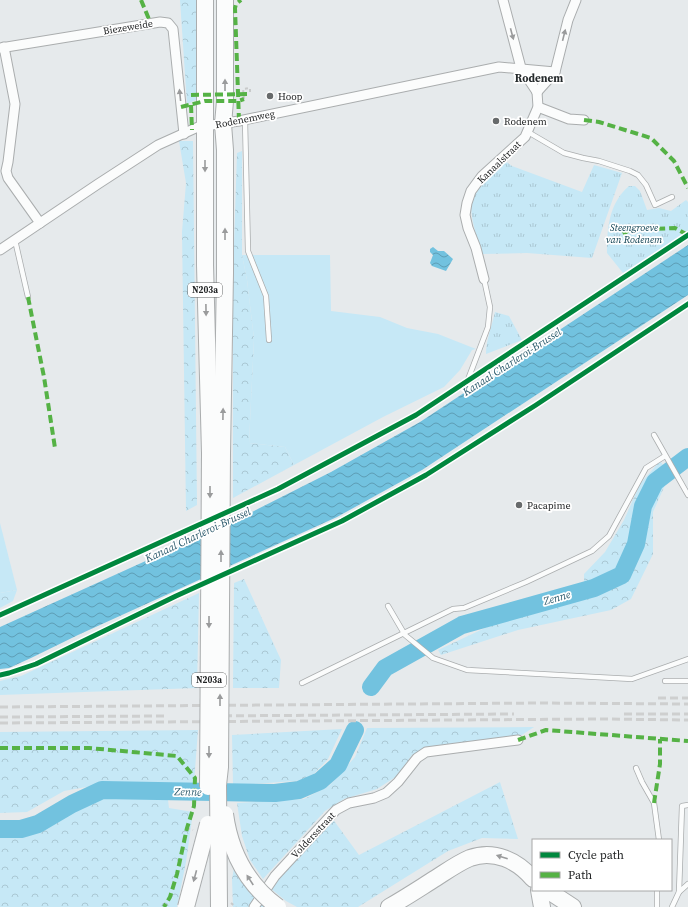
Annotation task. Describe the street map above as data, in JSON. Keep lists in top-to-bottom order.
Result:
{
  "streets": {
    "highway": ["N203a"],
    "street": [
      "Biezeweide",
      "Rodenemweg",
      "Kanaalstraat",
      "Voldersstraat"
    ]
  },
  "crossings": [
    ["Biezeweide", "Rodenemweg"],
    ["Rodenemweg", "N203a"]
  ],
  "districts": ["Rodenem"],
  "water": ["Kanaal Charleroi-Brussel", "Zenne"],
  "parks": ["Steengroeve van Rodenem"],
  "places": ["Hoop", "Rodenem", "Pacapime"],
  "legend": ["Cycle path", "Path"]
}
